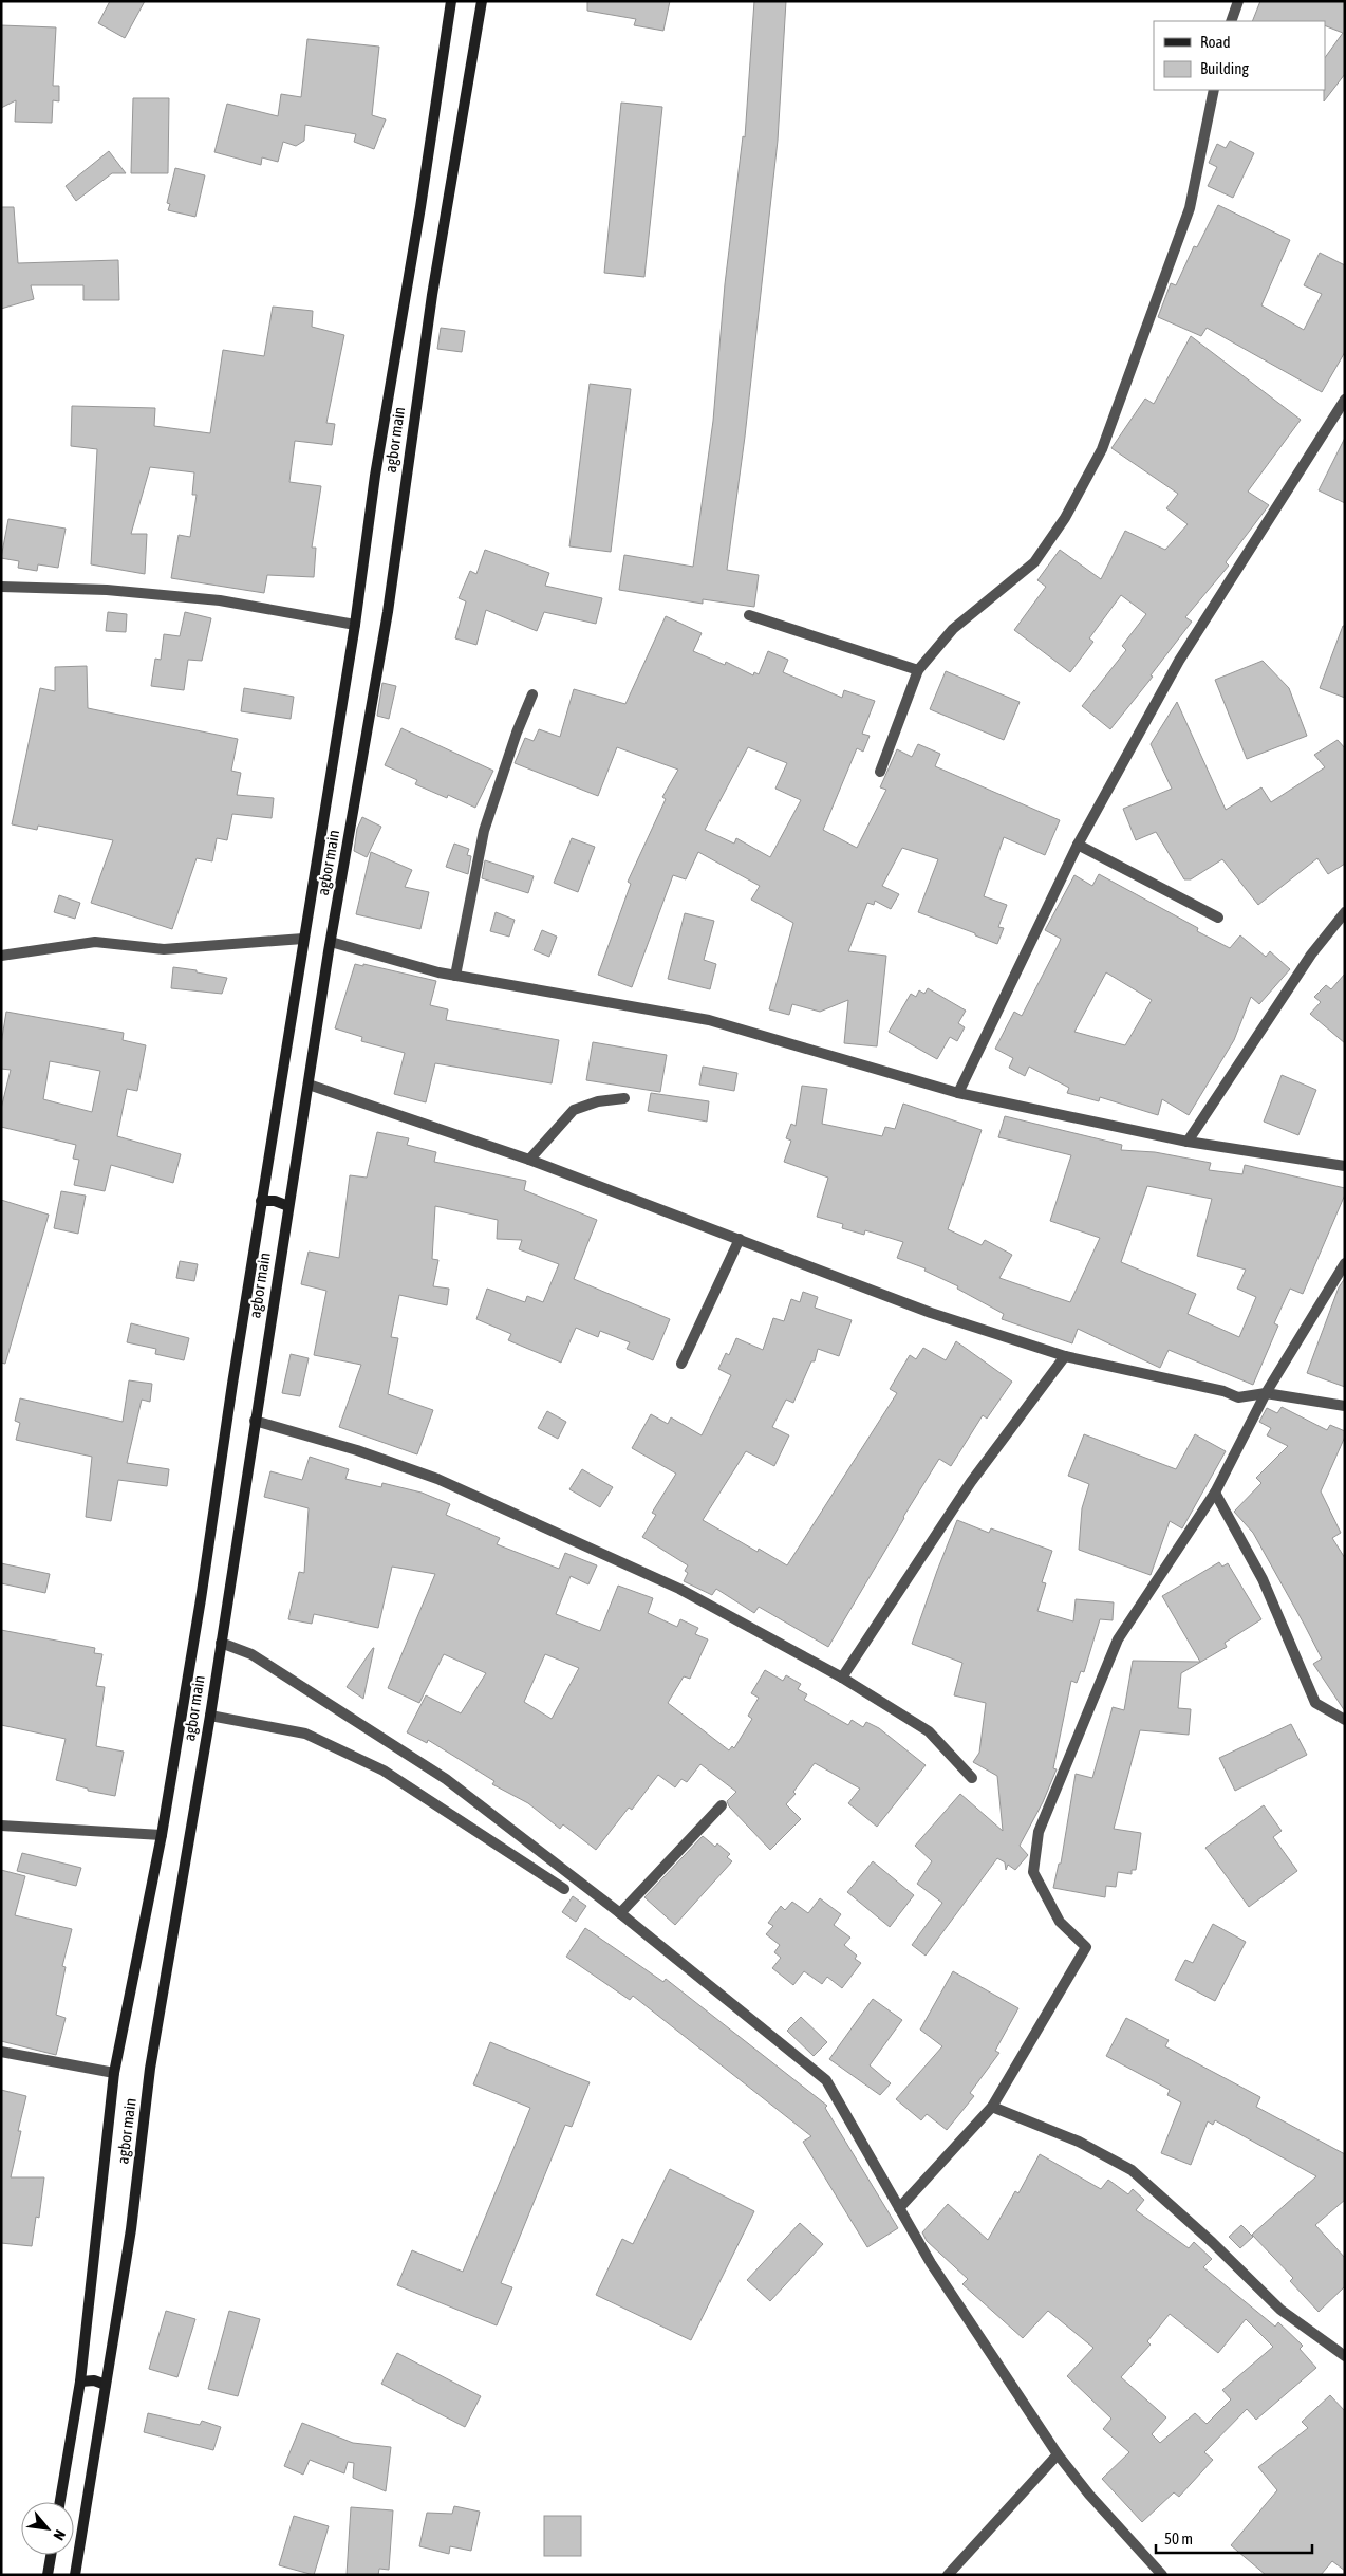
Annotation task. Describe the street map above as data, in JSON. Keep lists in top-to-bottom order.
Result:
{
  "streets": {
    "main road": ["agbor main"]
  },
  "legend": ["Road", "Building"],
  "scale_bar": "50 m",
  "north": "bottom right"
}
